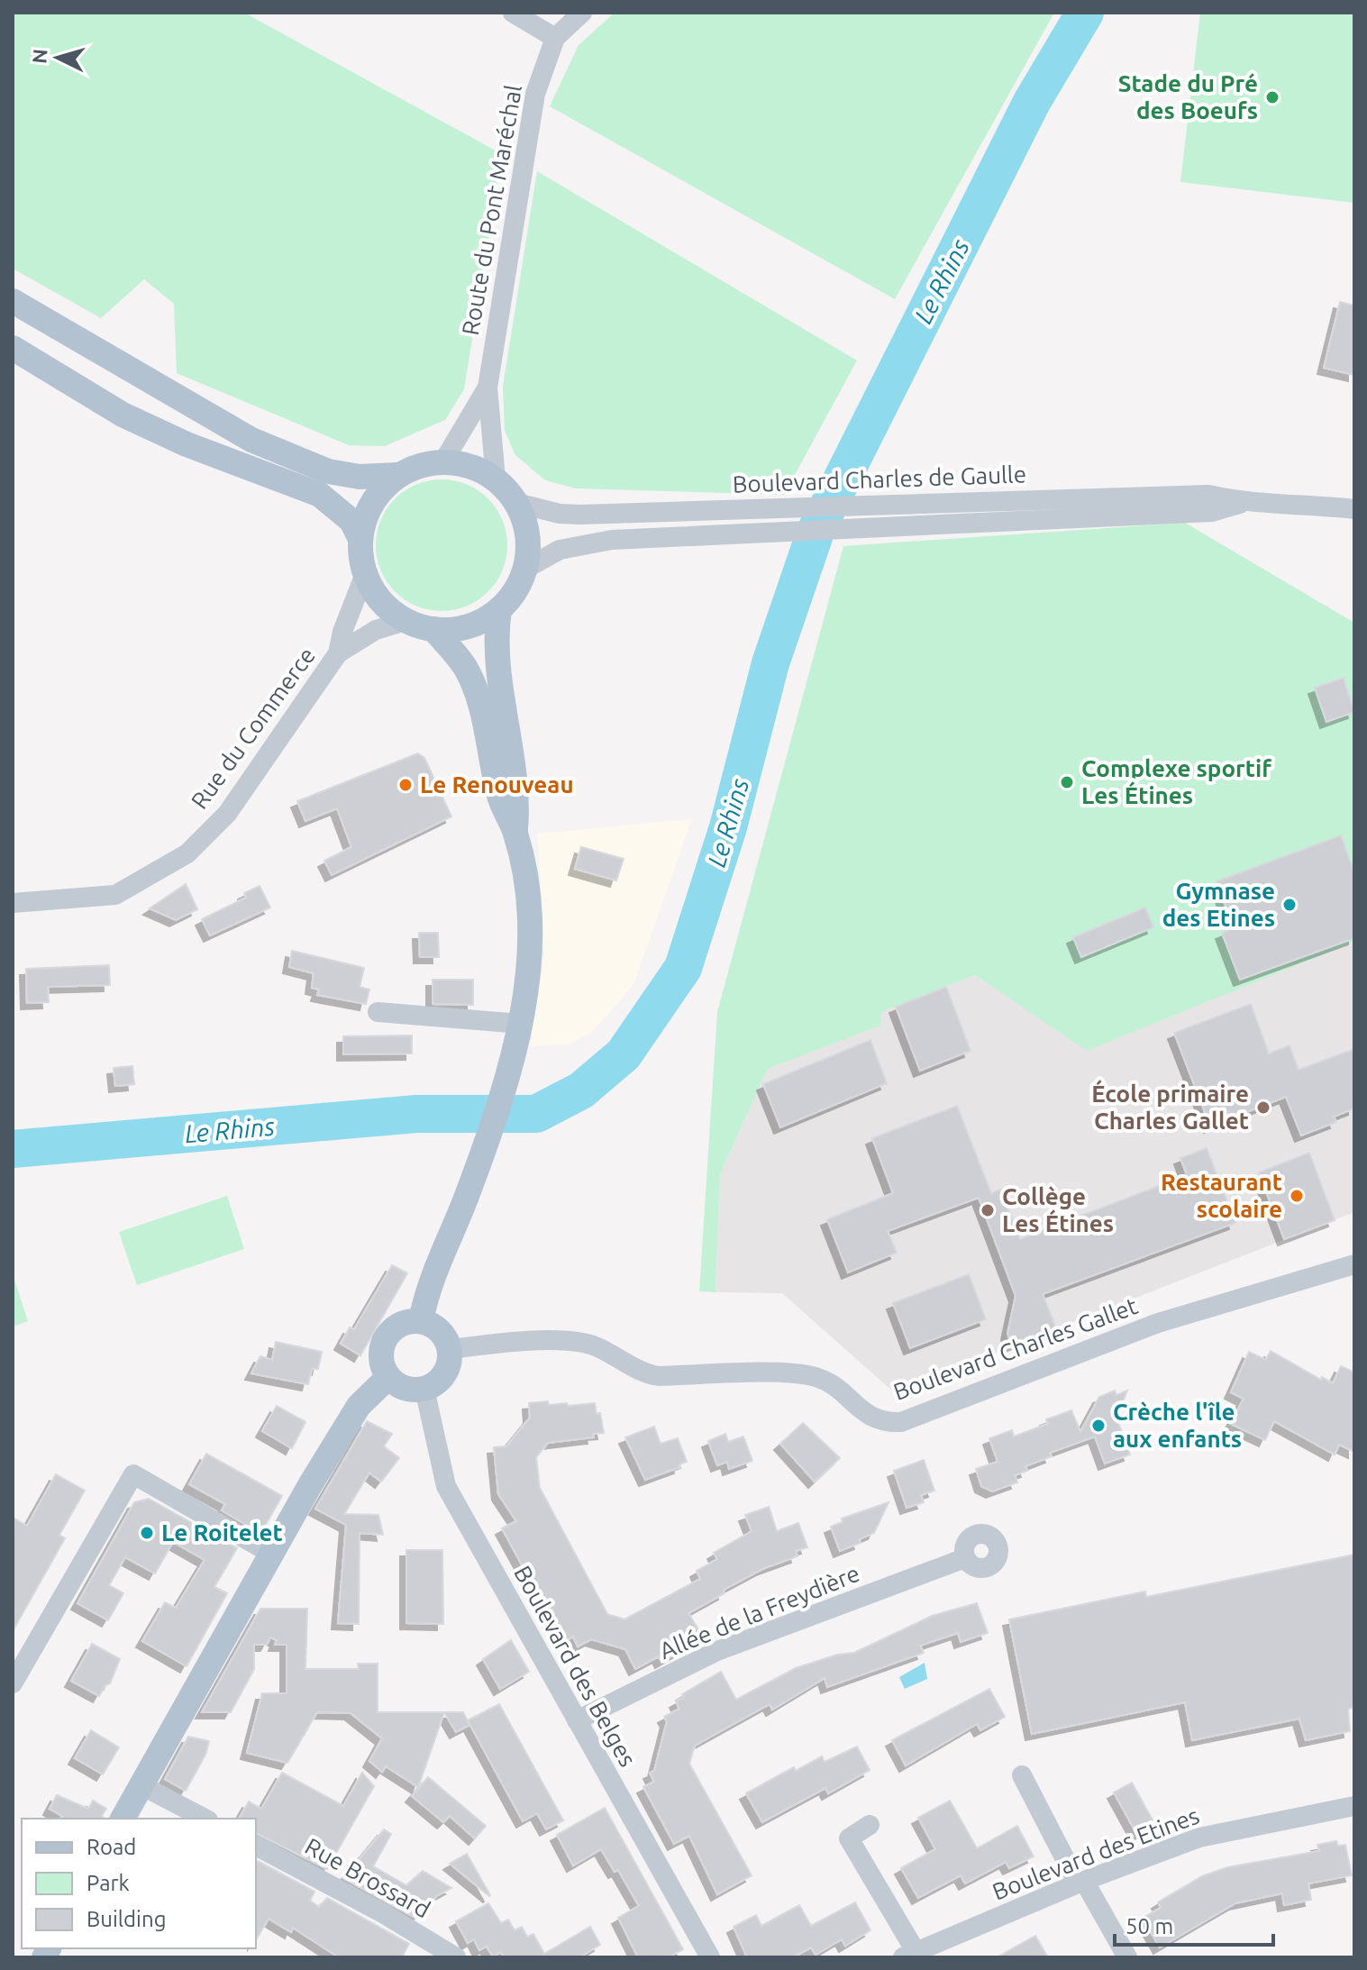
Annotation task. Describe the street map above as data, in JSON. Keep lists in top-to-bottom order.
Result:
{
  "streets": {
    "street": [
      "Route du Pont Maréchal",
      "Boulevard Charles de Gaulle",
      "Rue du Commerce",
      "Boulevard Charles Gallet",
      "Allée de la Freydière",
      "Boulevard des Belges",
      "Boulevard des Etines",
      "Rue Brossard"
    ]
  },
  "crossings": [
    ["Route du Pont Maréchal", "Boulevard Charles de Gaulle"],
    ["Route du Pont Maréchal", "Rue du Commerce"],
    ["Boulevard Charles de Gaulle", "Rue du Commerce"],
    ["Boulevard Charles Gallet", "Boulevard des Belges"],
    ["Allée de la Freydière", "Boulevard des Belges"]
  ],
  "water": ["Le Rhins"],
  "places": [
    "Stade du Pré des Boeufs",
    "Complexe sportif Les Étines",
    "Le Renouveau",
    "Gymnase des Etines",
    "École primaire Charles Gallet",
    "Restaurant scolaire",
    "Collège Les Étines",
    "Crèche l'île aux enfants",
    "Le Roitelet"
  ],
  "legend": ["Road", "Park", "Building"],
  "scale_bar": "50 m",
  "north": "left"
}
